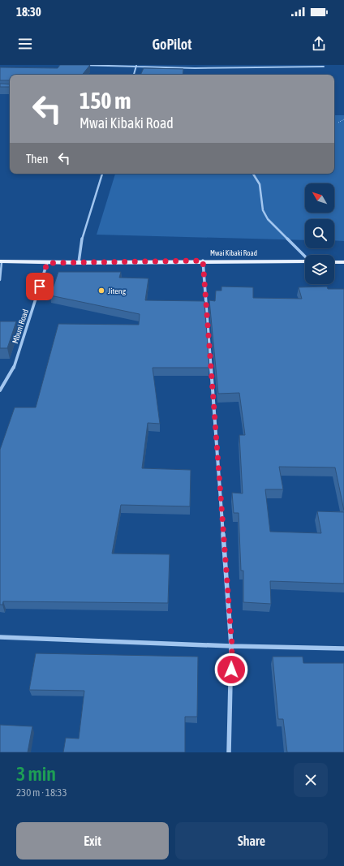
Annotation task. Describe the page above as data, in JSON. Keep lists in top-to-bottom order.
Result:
{
  "streets": {
    "main road": ["Mwai Kibaki Road"],
    "street": ["Mbuni Road"]
  },
  "crossings": [
    ["Mwai Kibaki Road", "Mbuni Road"]
  ],
  "places": ["Jiteng"],
  "north": "top left",
  "page": {
    "status": "18:30",
    "header": "GoPilot",
    "turn": ["150 m", "Mwai Kibaki Road"],
    "then": "Then",
    "heading": ["3 min", "230 m · 18:33"],
    "buttons": ["Exit", "Share"]
  }
}
